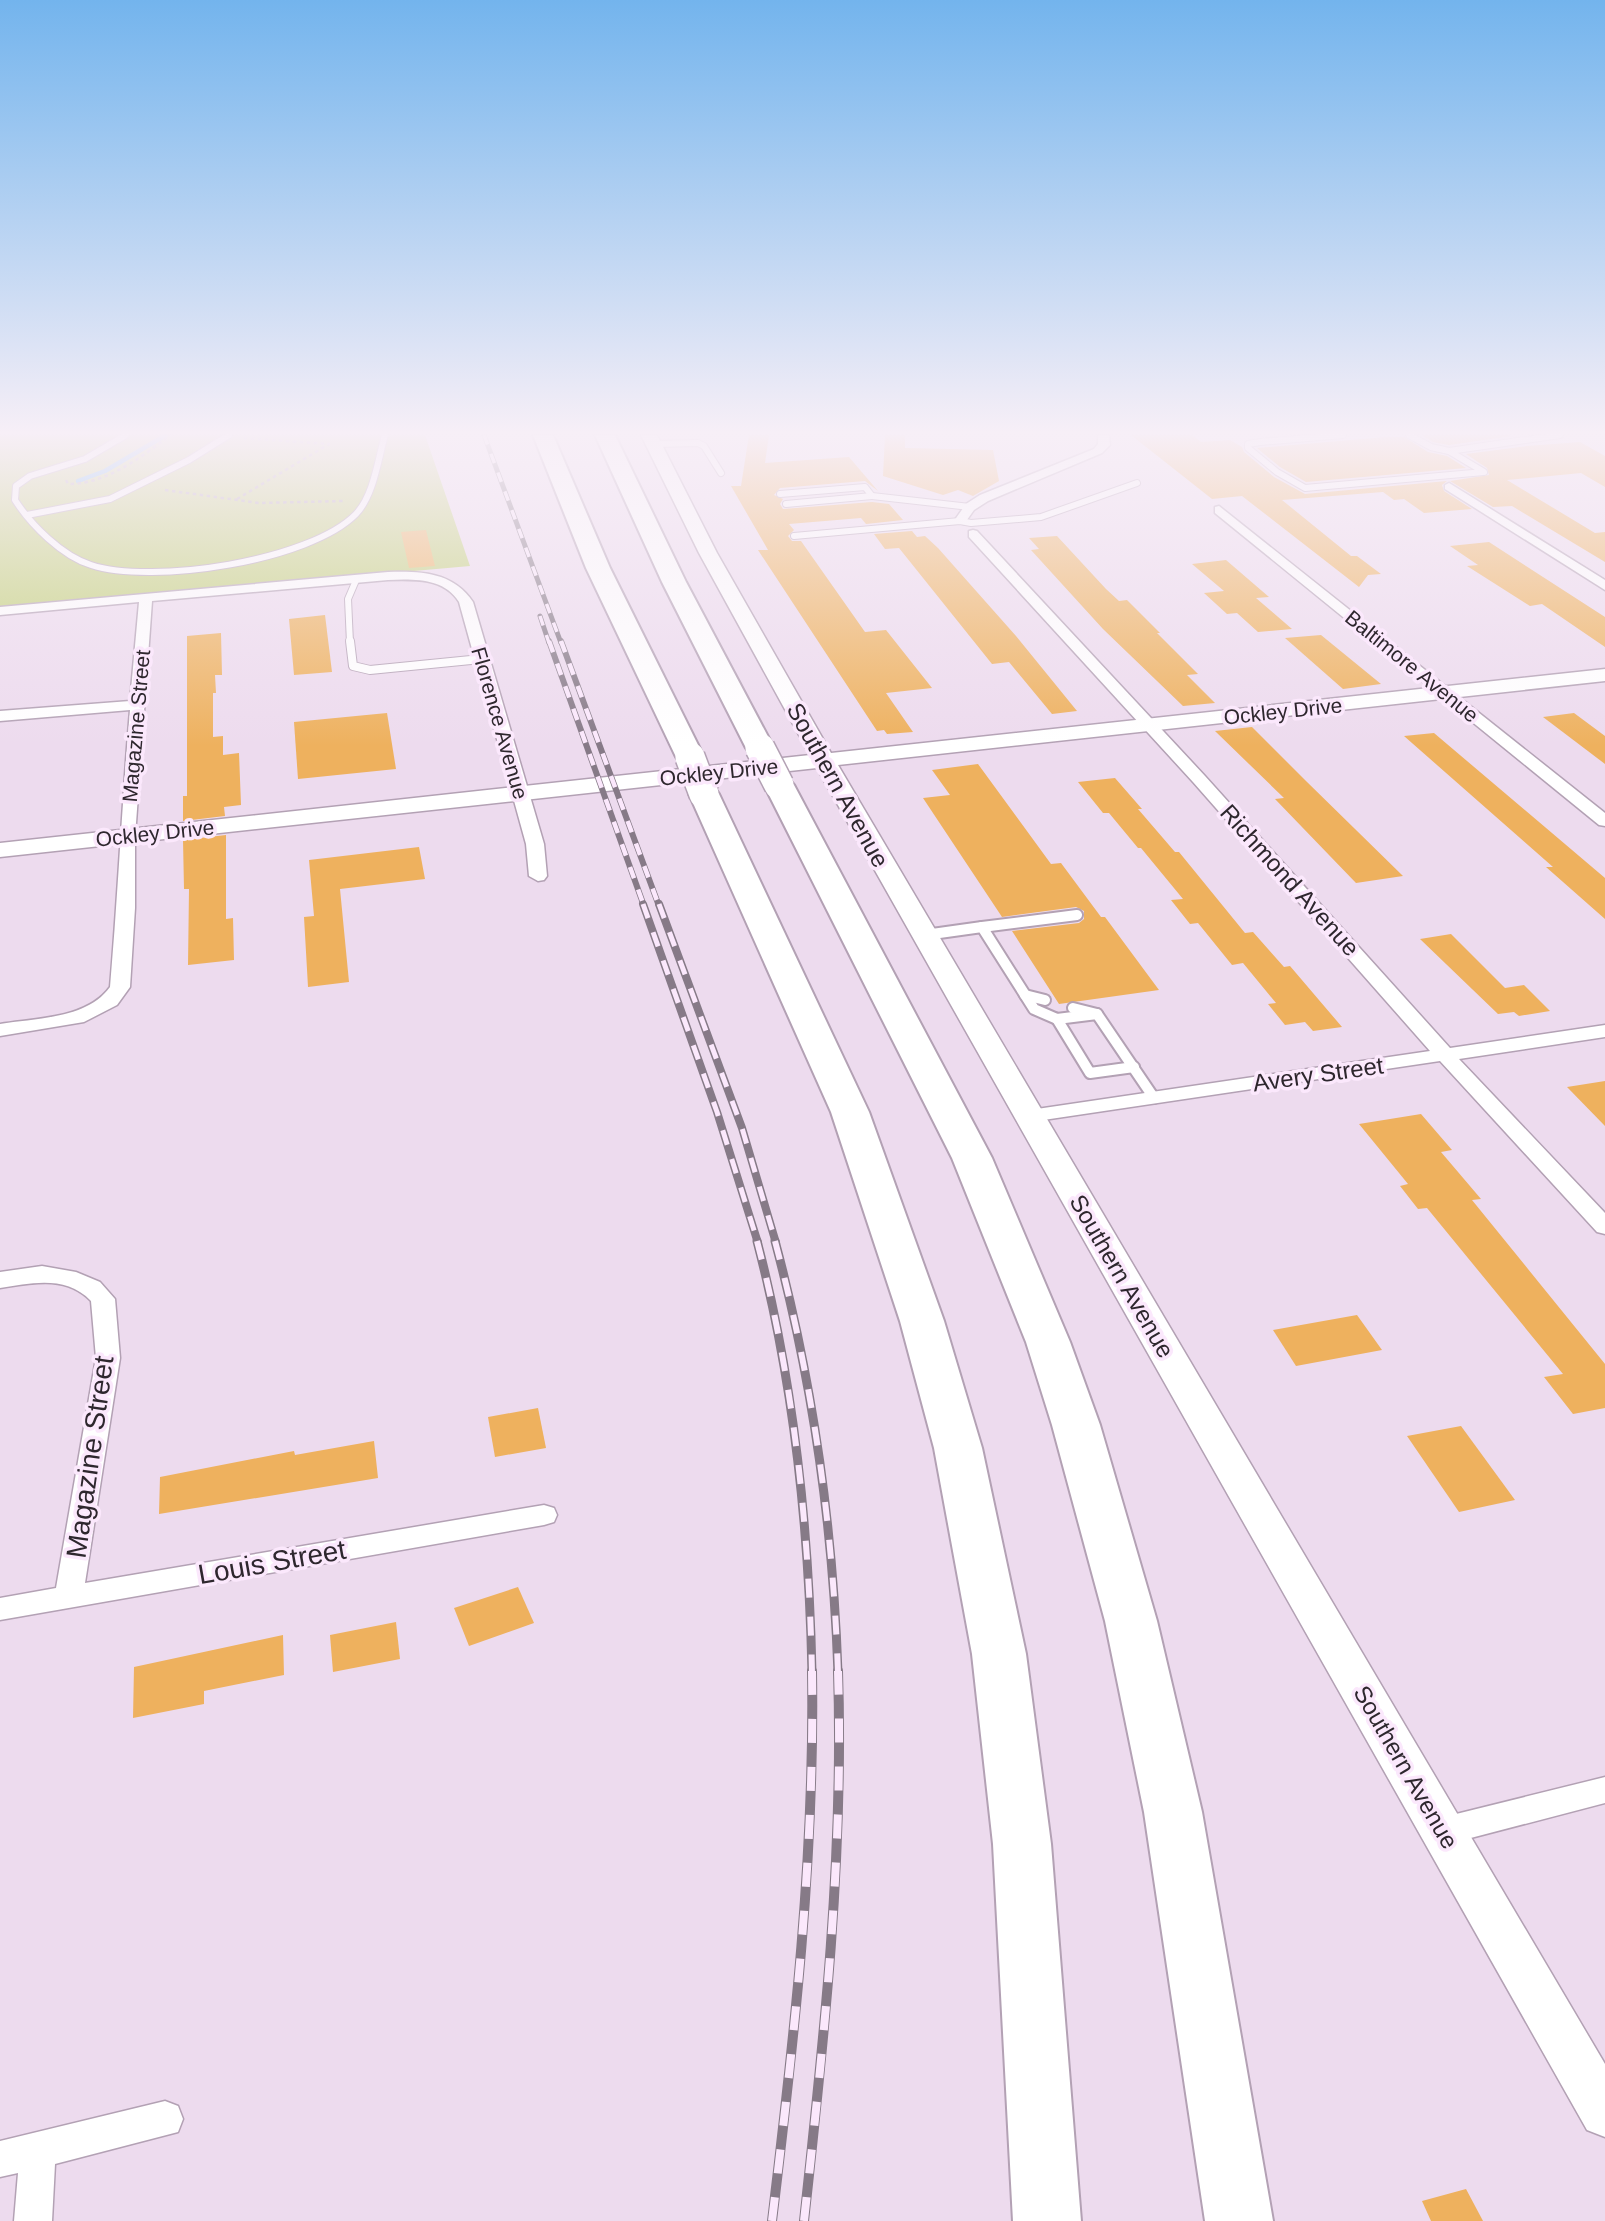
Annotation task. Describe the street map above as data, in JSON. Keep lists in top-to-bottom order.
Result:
{
  "streets": {
    "street": [
      "Baltimore Avenue",
      "Ockley Drive",
      "Florence Avenue",
      "Magazine Street",
      "Southern Avenue",
      "Richmond Avenue",
      "Avery Street",
      "Louis Street"
    ]
  },
  "crossings": [
    ["Baltimore Avenue", "Ockley Drive"],
    ["Ockley Drive", "Florence Avenue"],
    ["Ockley Drive", "Magazine Street"],
    ["Ockley Drive", "Southern Avenue"],
    ["Ockley Drive", "Richmond Avenue"],
    ["Magazine Street", "Louis Street"],
    ["Southern Avenue", "Avery Street"],
    ["Richmond Avenue", "Avery Street"]
  ]
}
